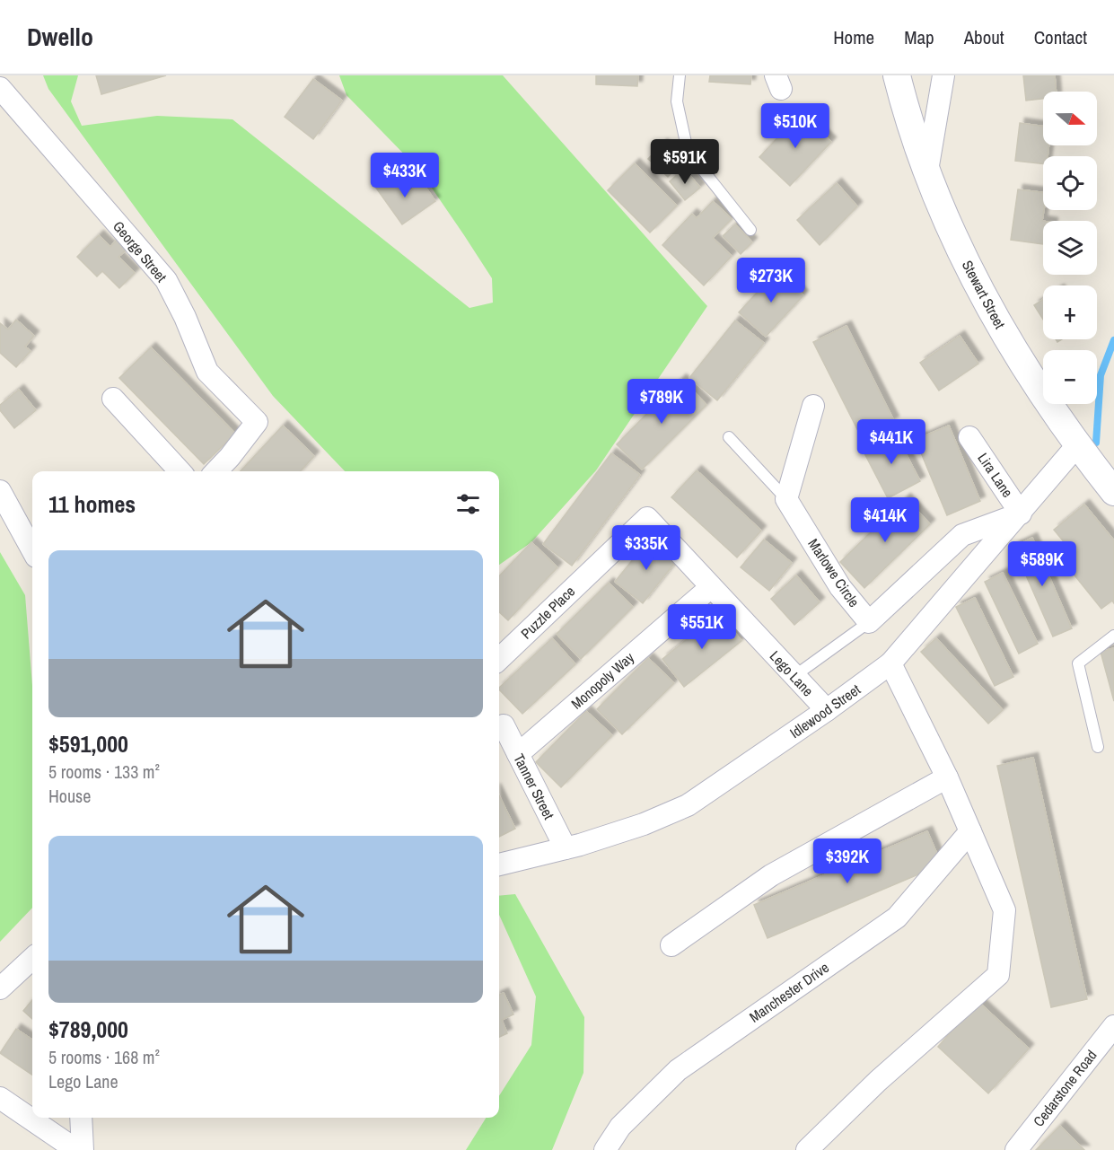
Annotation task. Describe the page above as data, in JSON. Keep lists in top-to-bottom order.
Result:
{
  "streets": {
    "street": [
      "George Street",
      "Stewart Street",
      "Lira Lane",
      "Marlowe Circle",
      "Puzzle Place",
      "Lego Lane",
      "Monopoly Way",
      "Idlewood Street",
      "Tanner Street",
      "Manchester Drive",
      "Cedarstone Road"
    ]
  },
  "crossings": [
    ["Stewart Street", "Idlewood Street"],
    ["Lira Lane", "Marlowe Circle"],
    ["Lira Lane", "Idlewood Street"],
    ["Marlowe Circle", "Idlewood Street"],
    ["Puzzle Place", "Lego Lane"],
    ["Lego Lane", "Monopoly Way"],
    ["Lego Lane", "Idlewood Street"],
    ["Monopoly Way", "Tanner Street"],
    ["Idlewood Street", "Tanner Street"]
  ],
  "north": "right",
  "page": {
    "header": "Dwello",
    "nav": [
      "Home",
      "Map",
      "About",
      "Contact"
    ],
    "map_buttons": ["+", "−"],
    "price": [
      "$510K",
      "$591K",
      "$433K",
      "$273K",
      "$789K",
      "$441K",
      "$414K",
      "$335K",
      "$589K",
      "$551K",
      "$392K"
    ],
    "heading": "11 homes",
    "list": [
      {
        "name": "$591,000",
        "note": "5 rooms · 133 m² · House"
      },
      {
        "name": "$789,000",
        "note": "5 rooms · 168 m² · Lego Lane"
      }
    ]
  }
}
